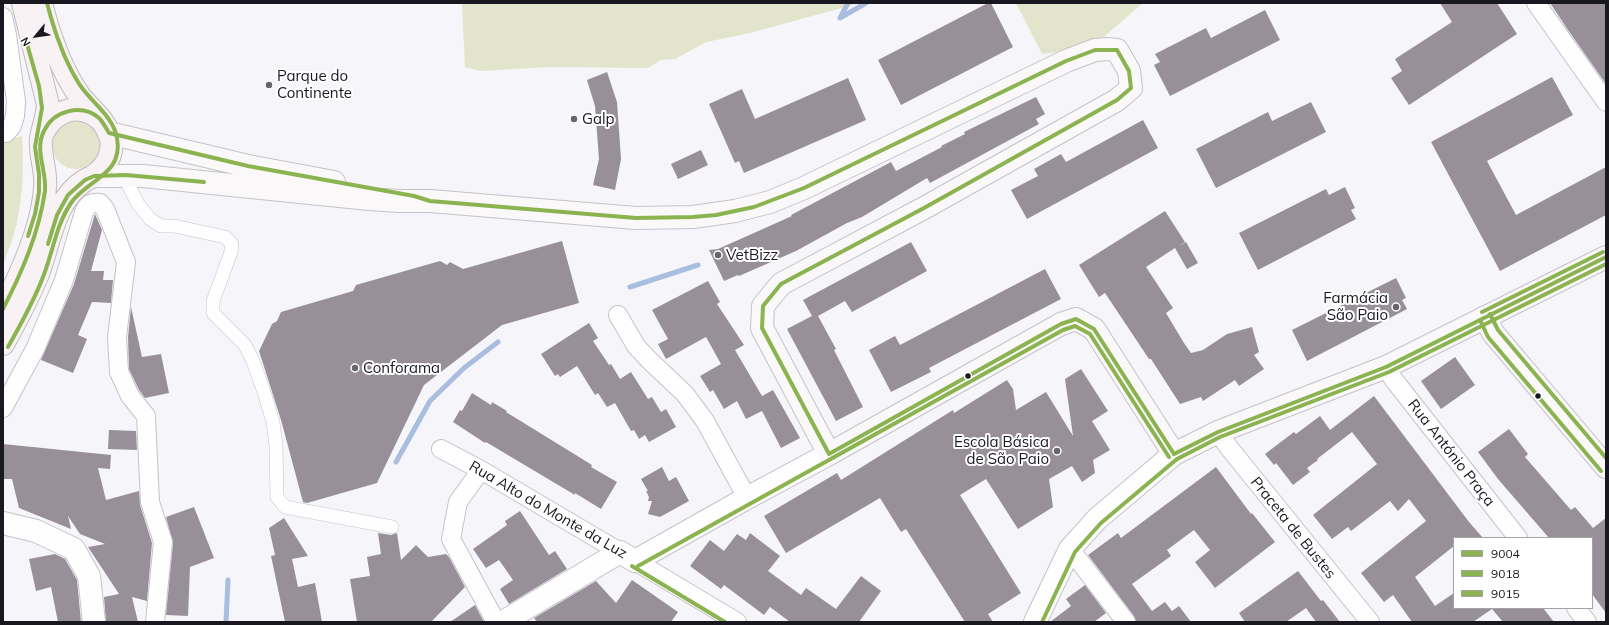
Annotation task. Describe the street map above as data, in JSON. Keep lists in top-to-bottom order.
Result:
{
  "streets": {
    "street": ["Rua António Praça", "Rua Alto do Monte da Luz", "Praceta de Bustes"]
  },
  "places": [
    "Parque do Continente",
    "Galp",
    "VetBizz",
    "Farmácia São Paio",
    "Conforama",
    "Escola Básica de São Paio"
  ],
  "lines": ["transit line 9018", "transit line 9004", "transit line 9015"],
  "legend": ["9004", "9018", "9015"],
  "north": "bottom left"
}
